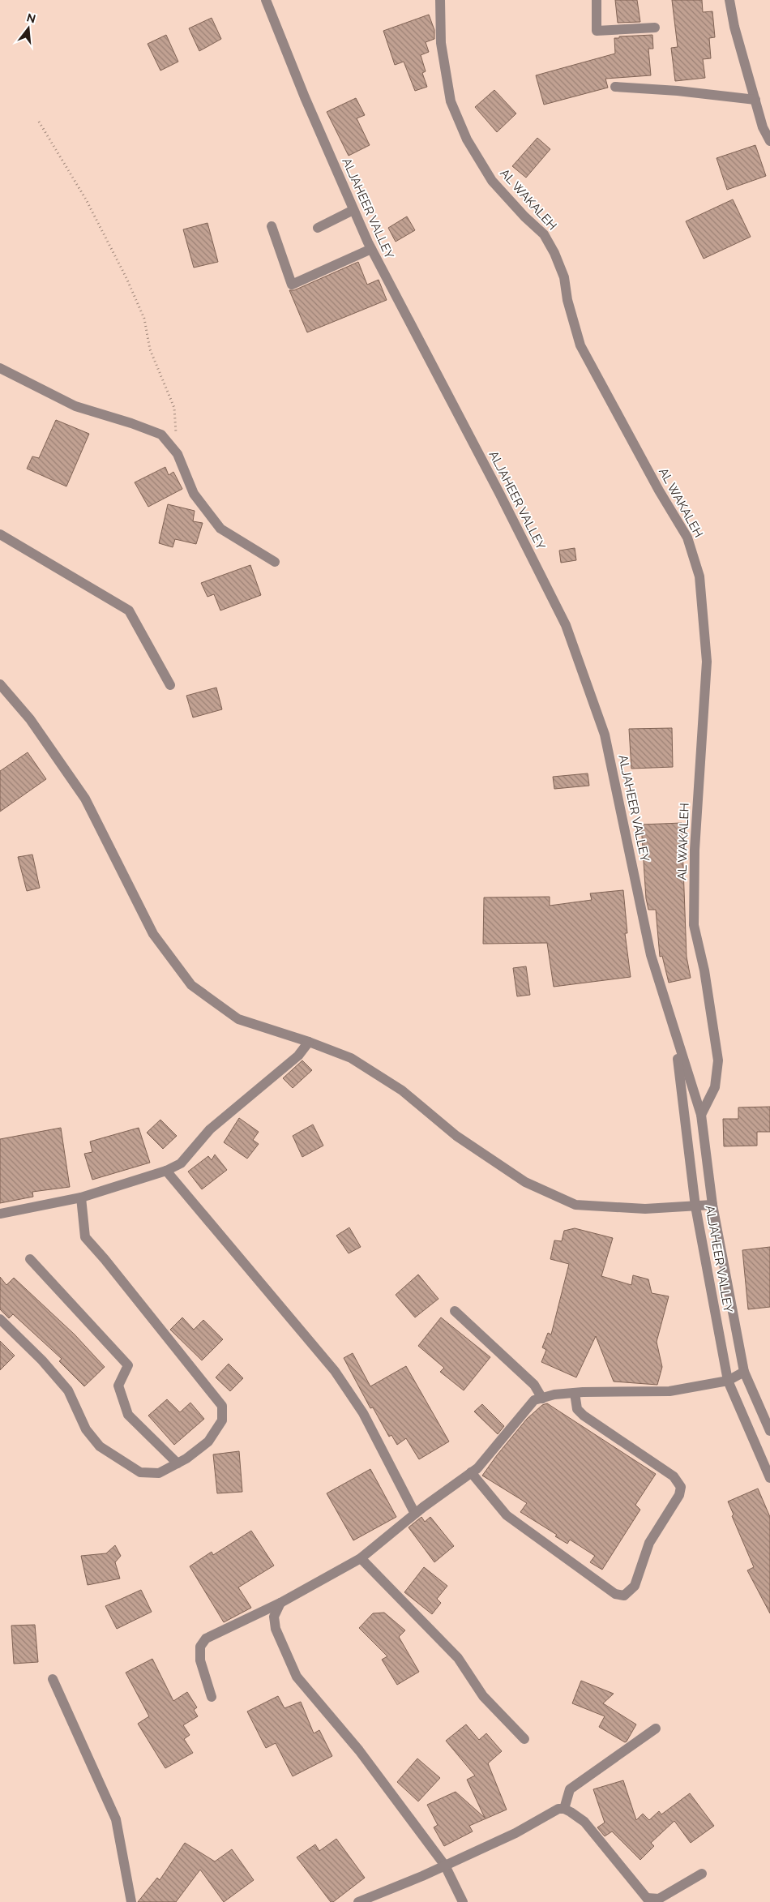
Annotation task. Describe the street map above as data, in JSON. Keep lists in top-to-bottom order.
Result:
{
  "streets": {
    "street": ["AL WAKALEH", "ALJAHEER VALLEY"]
  },
  "crossings": [
    ["AL WAKALEH", "ALJAHEER VALLEY"]
  ],
  "north": "top"
}
